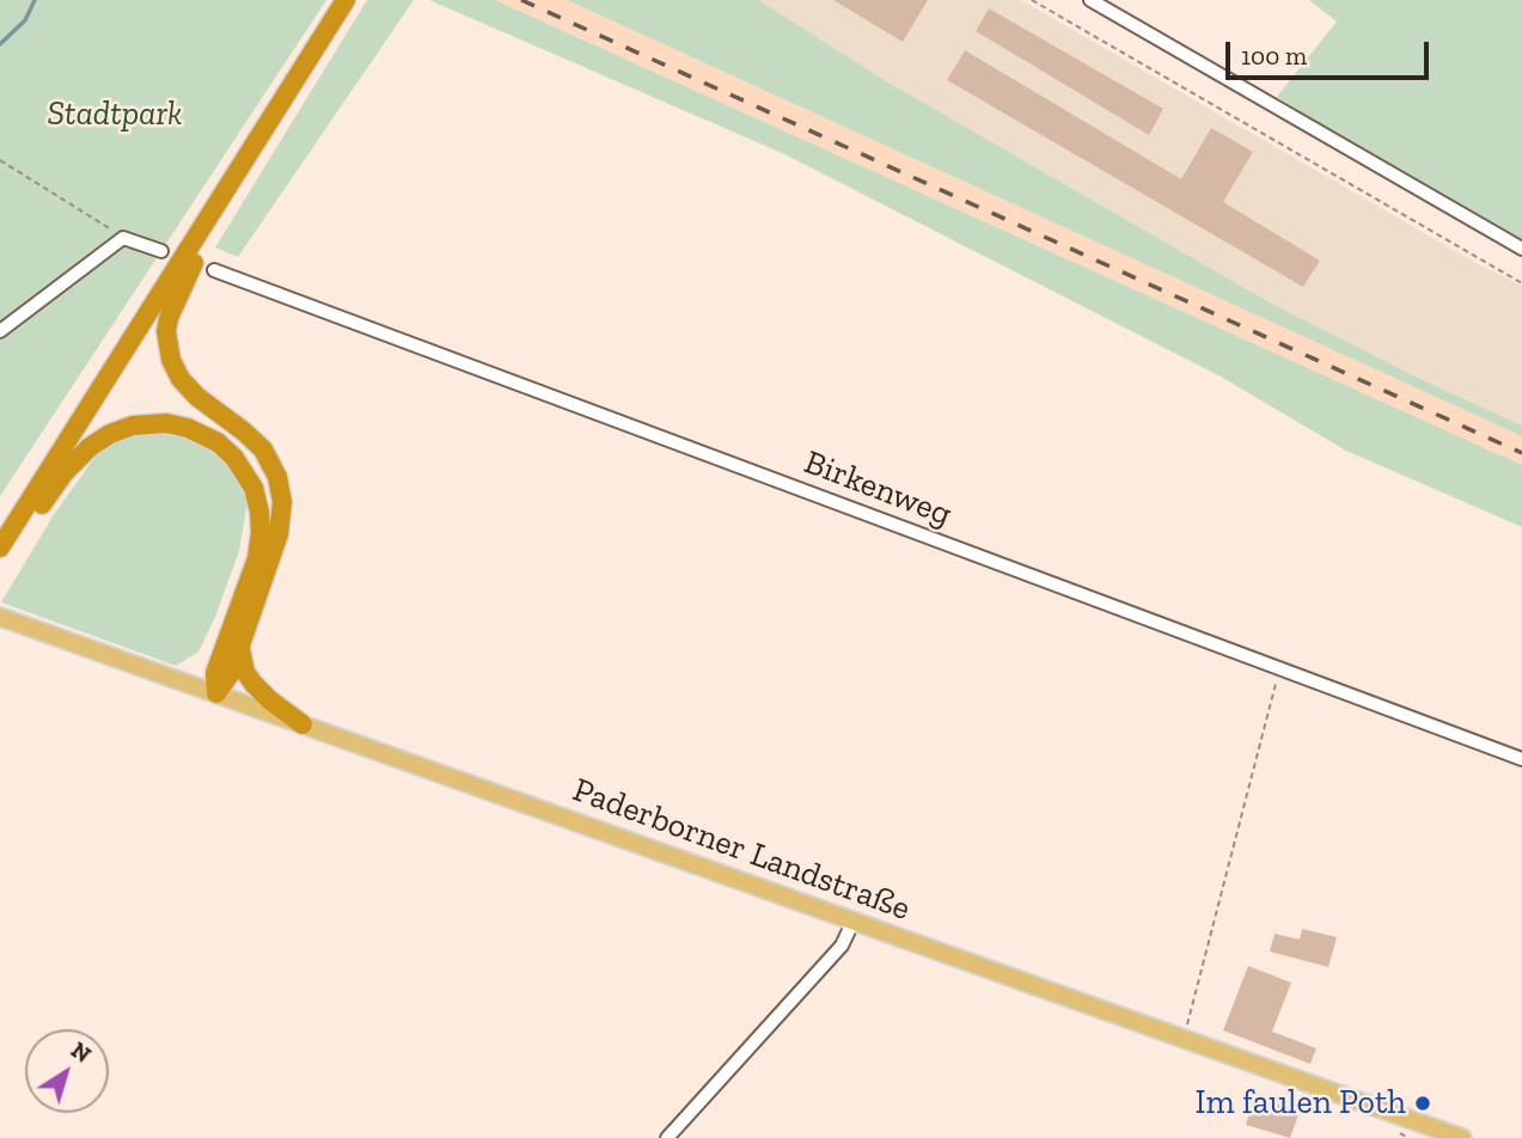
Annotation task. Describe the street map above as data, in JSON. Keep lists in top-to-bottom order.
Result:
{
  "streets": {
    "main road": ["Paderborner Landstraße"],
    "street": ["Birkenweg"]
  },
  "parks": ["Stadtpark"],
  "places": ["Im faulen Poth"],
  "scale_bar": "100 m",
  "north": "top right"
}
